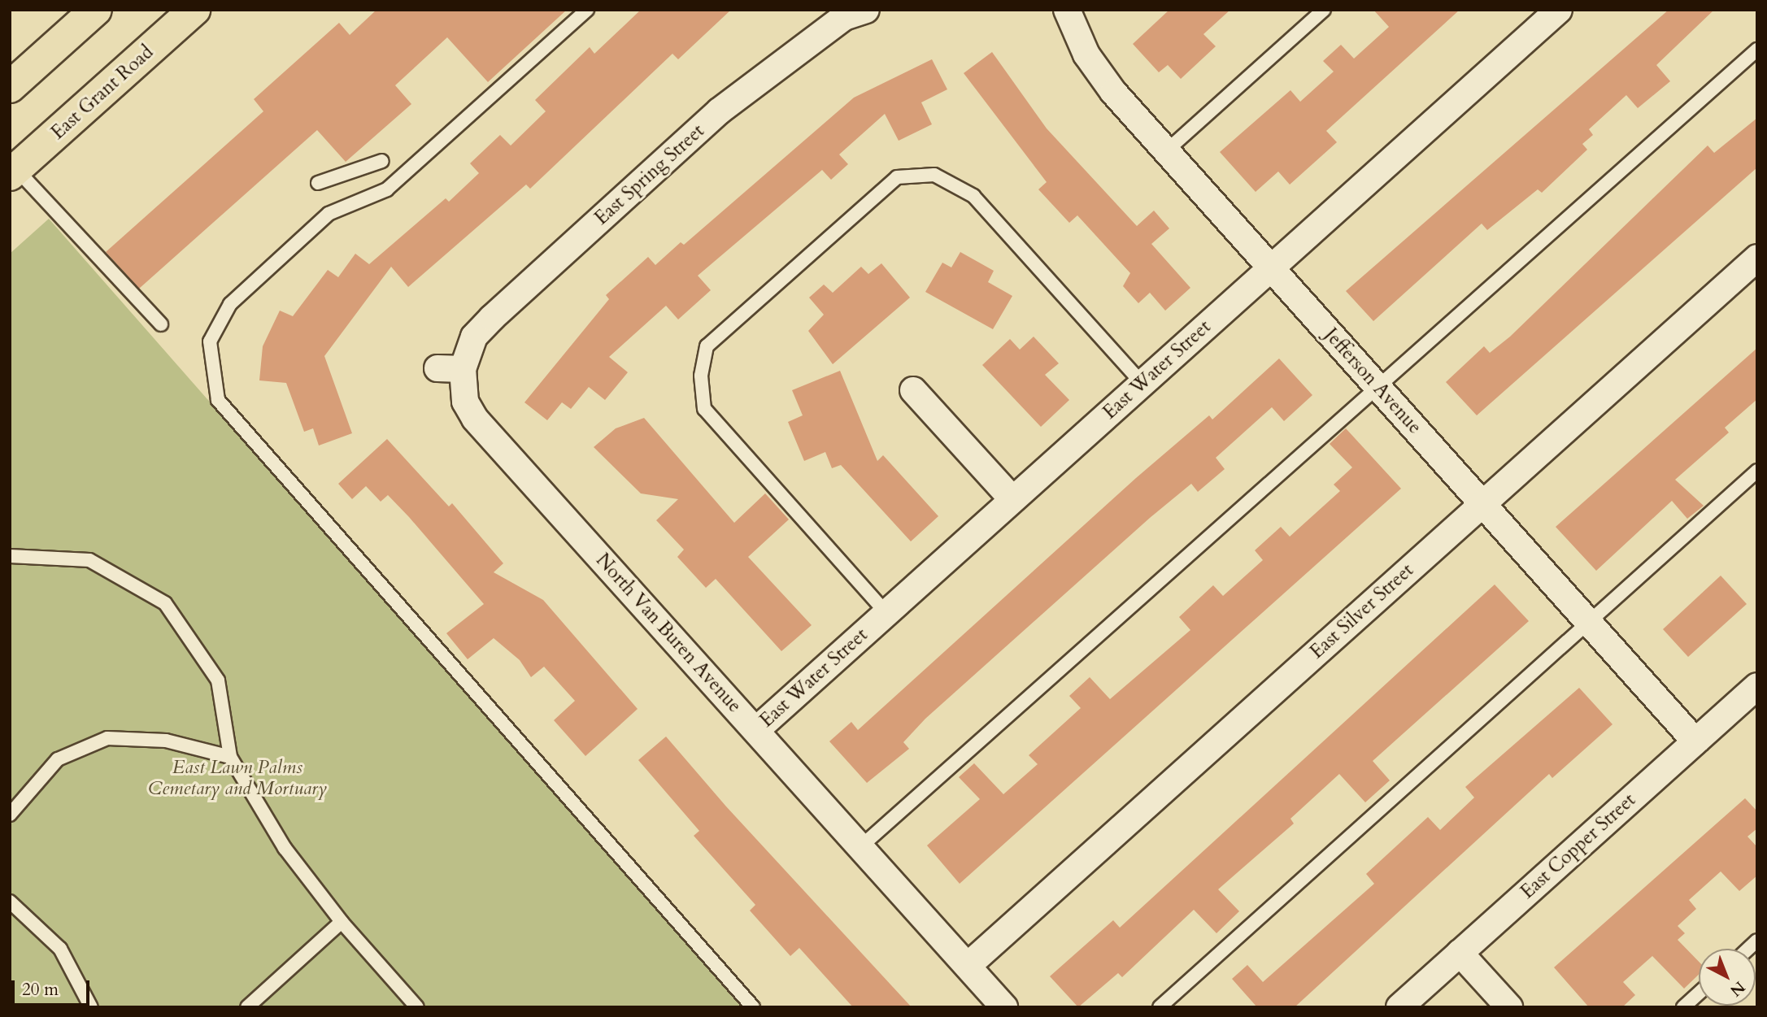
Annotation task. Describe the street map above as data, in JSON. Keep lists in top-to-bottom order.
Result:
{
  "streets": {
    "main road": ["East Grant Road"],
    "street": [
      "East Spring Street",
      "East Water Street",
      "Jefferson Avenue",
      "East Silver Street",
      "North Van Buren Avenue",
      "East Copper Street"
    ]
  },
  "crossings": [
    ["East Spring Street", "North Van Buren Avenue"],
    ["East Water Street", "Jefferson Avenue"],
    ["East Water Street", "North Van Buren Avenue"],
    ["Jefferson Avenue", "East Silver Street"],
    ["Jefferson Avenue", "East Copper Street"],
    ["East Silver Street", "North Van Buren Avenue"]
  ],
  "parks": ["East Lawn Palms Cemetary and Mortuary"],
  "scale_bar": "20 m",
  "north": "bottom right"
}
